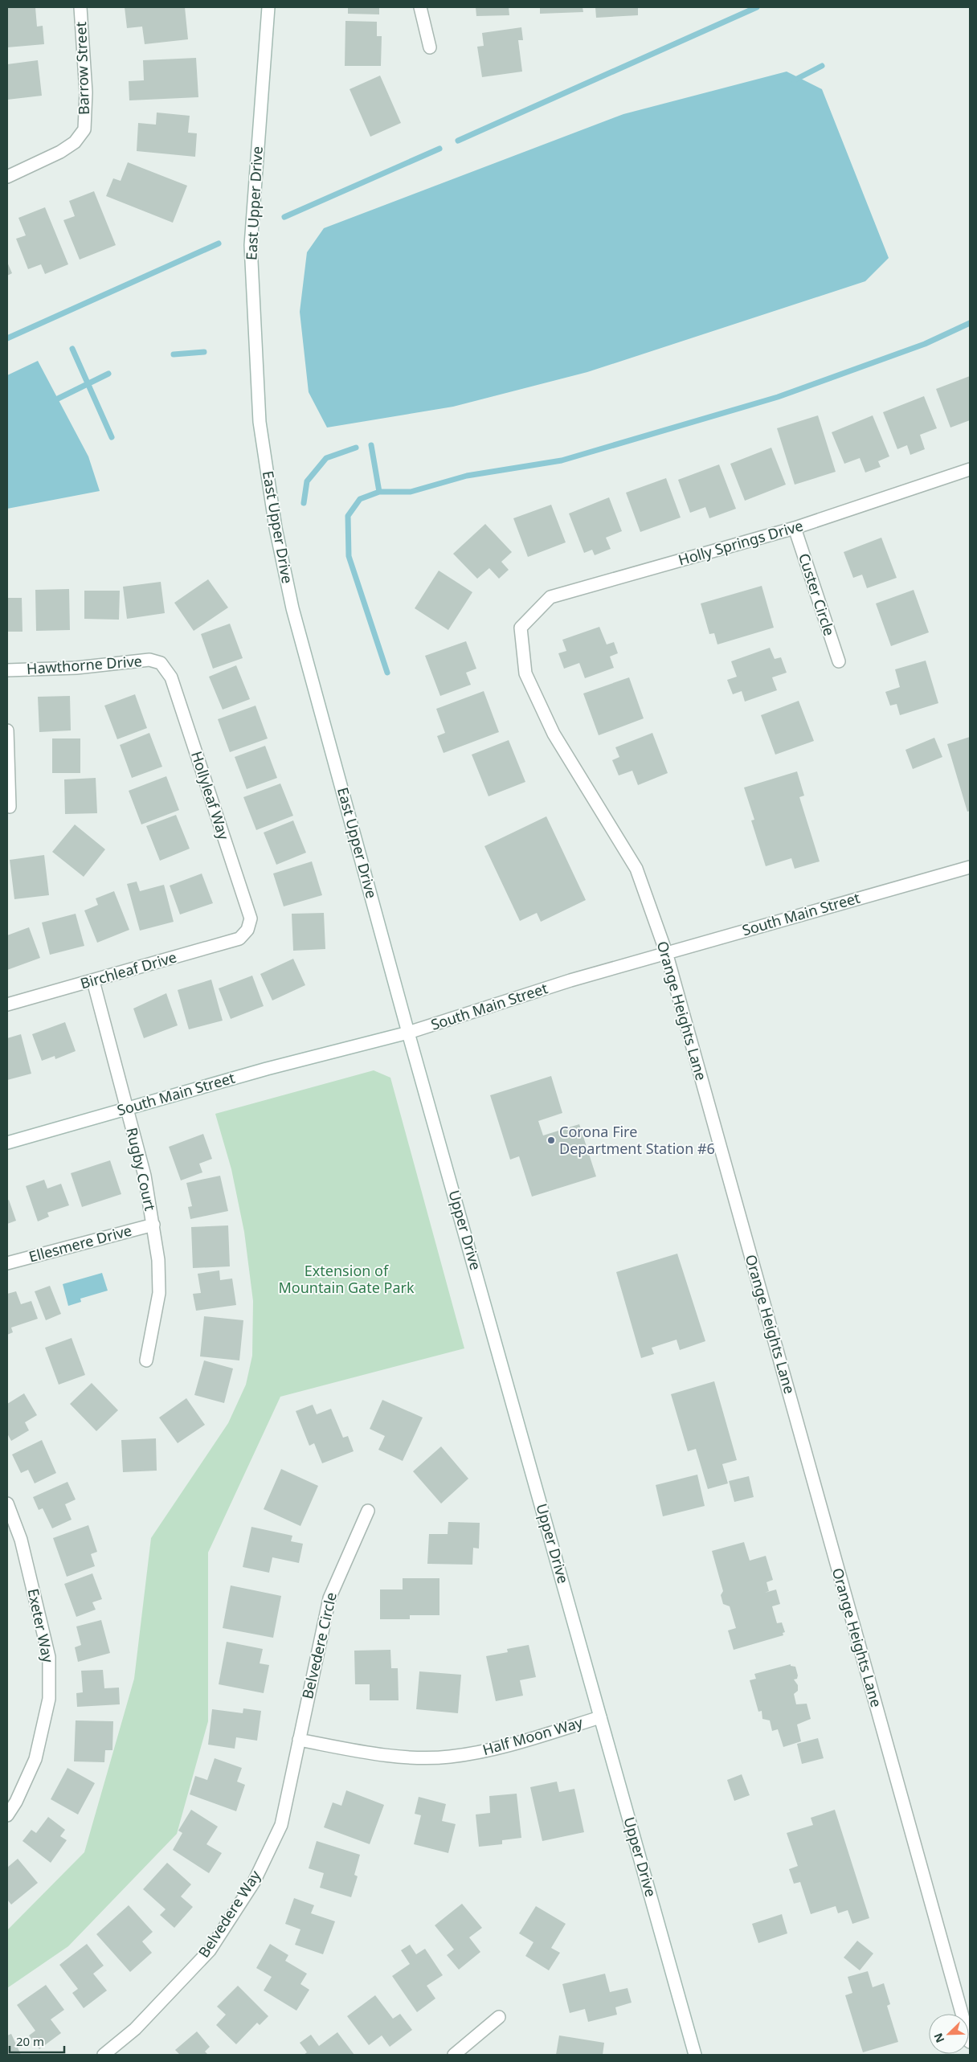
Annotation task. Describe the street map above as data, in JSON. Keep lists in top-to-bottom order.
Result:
{
  "streets": {
    "street": [
      "Barrow Street",
      "East Upper Drive",
      "Holly Springs Drive",
      "Custer Circle",
      "Hawthorne Drive",
      "Hollyleaf Way",
      "South Main Street",
      "Birchleaf Drive",
      "Orange Heights Lane",
      "Rugby Court",
      "Upper Drive",
      "Ellesmere Drive",
      "Exeter Way",
      "Belvedere Circle",
      "Half Moon Way",
      "Belvedere Way"
    ]
  },
  "crossings": [
    ["East Upper Drive", "South Main Street"],
    ["East Upper Drive", "Upper Drive"],
    ["Holly Springs Drive", "Custer Circle"],
    ["Holly Springs Drive", "Orange Heights Lane"],
    ["Hawthorne Drive", "Hollyleaf Way"],
    ["Hollyleaf Way", "Birchleaf Drive"],
    ["South Main Street", "Orange Heights Lane"],
    ["South Main Street", "Rugby Court"],
    ["South Main Street", "Upper Drive"],
    ["Birchleaf Drive", "Rugby Court"],
    ["Rugby Court", "Ellesmere Drive"],
    ["Upper Drive", "Half Moon Way"],
    ["Belvedere Circle", "Half Moon Way"],
    ["Belvedere Circle", "Belvedere Way"],
    ["Half Moon Way", "Belvedere Way"]
  ],
  "parks": ["Extension of Mountain Gate Park"],
  "places": ["Corona Fire Department Station #6"],
  "scale_bar": "20 m",
  "north": "bottom left"
}
